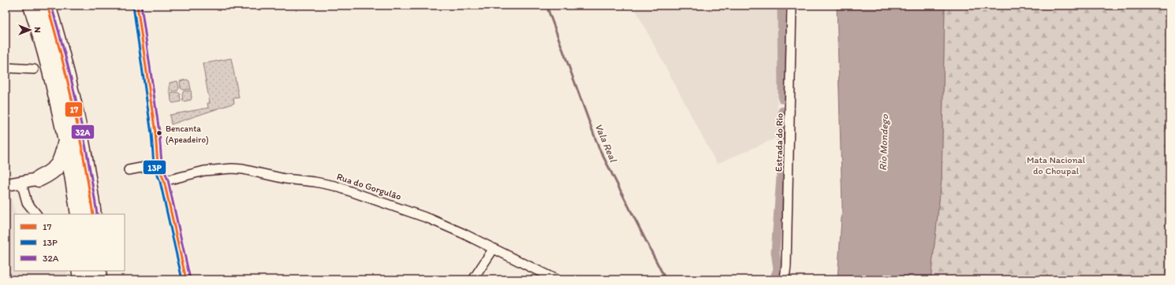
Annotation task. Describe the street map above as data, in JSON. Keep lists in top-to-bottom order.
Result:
{
  "streets": {
    "street": ["Estrada do Rio", "Rua do Gorgulão"]
  },
  "water": ["Vala Real", "Rio Mondego"],
  "parks": ["Mata Nacional do Choupal"],
  "places": ["Bencanta (Apeadeiro)"],
  "lines": ["transit line 17", "transit line 32A", "transit line 13P"],
  "legend": ["17", "13P", "32A"],
  "north": "right"
}
